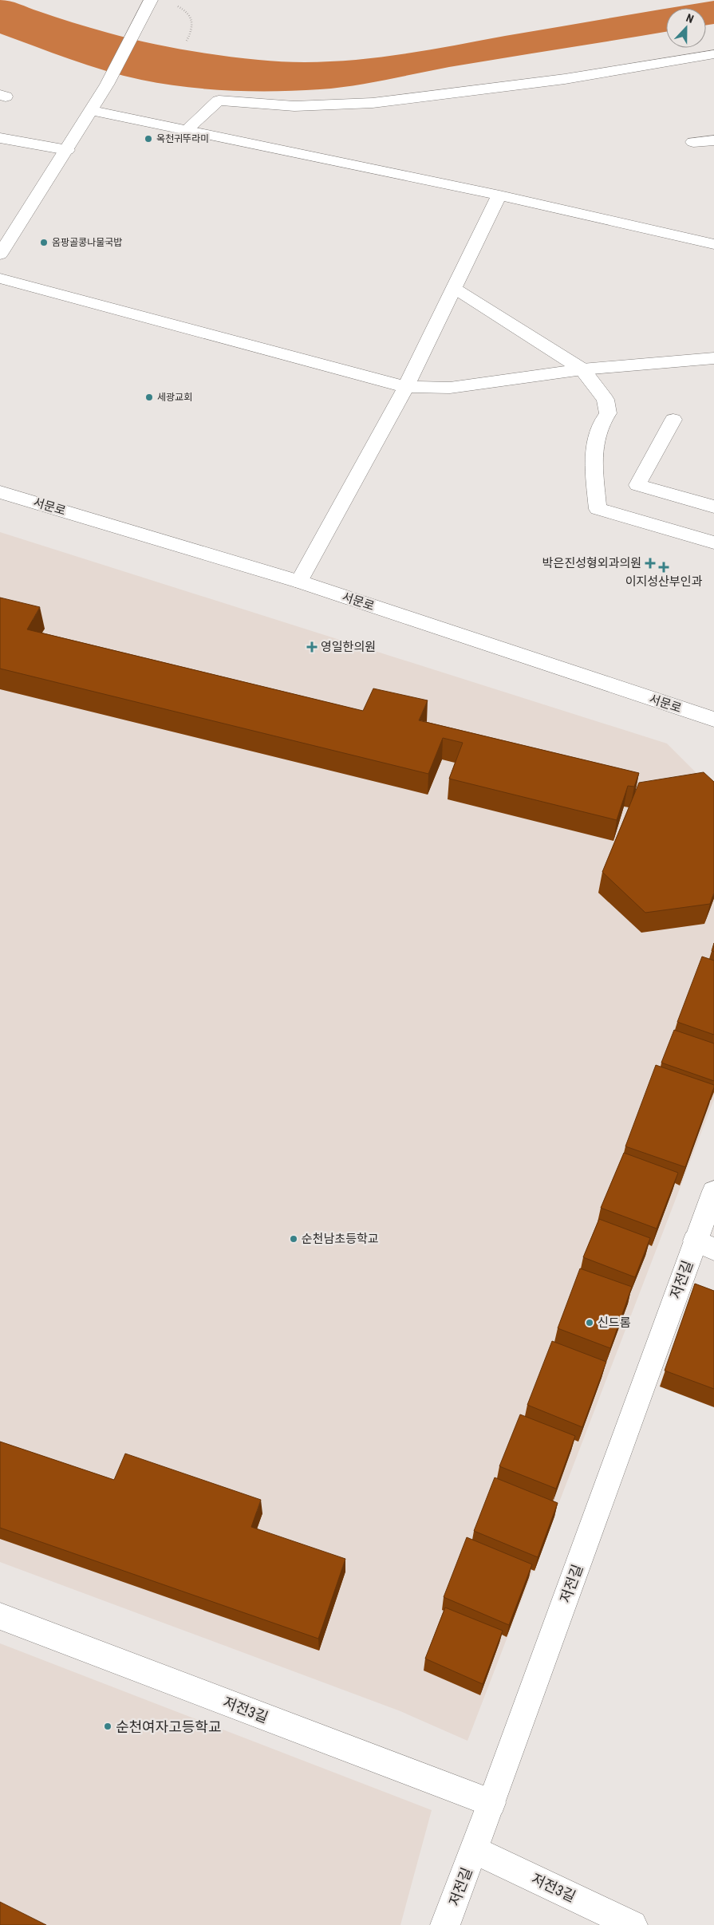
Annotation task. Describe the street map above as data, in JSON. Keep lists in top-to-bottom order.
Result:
{
  "streets": {
    "street": ["서문로", "저전길", "저전3길"]
  },
  "crossings": [
    ["저전길", "저전3길"]
  ],
  "places": {
    "other": [
      "옥천귀뚜라미",
      "옴팡골콩나물국밥",
      "세광교회",
      "순천남초등학교",
      "신드롬",
      "순천여자고등학교"
    ],
    "health": ["박은진성형외과의원", "이지성산부인과", "영일한의원"]
  },
  "north": "top"
}
